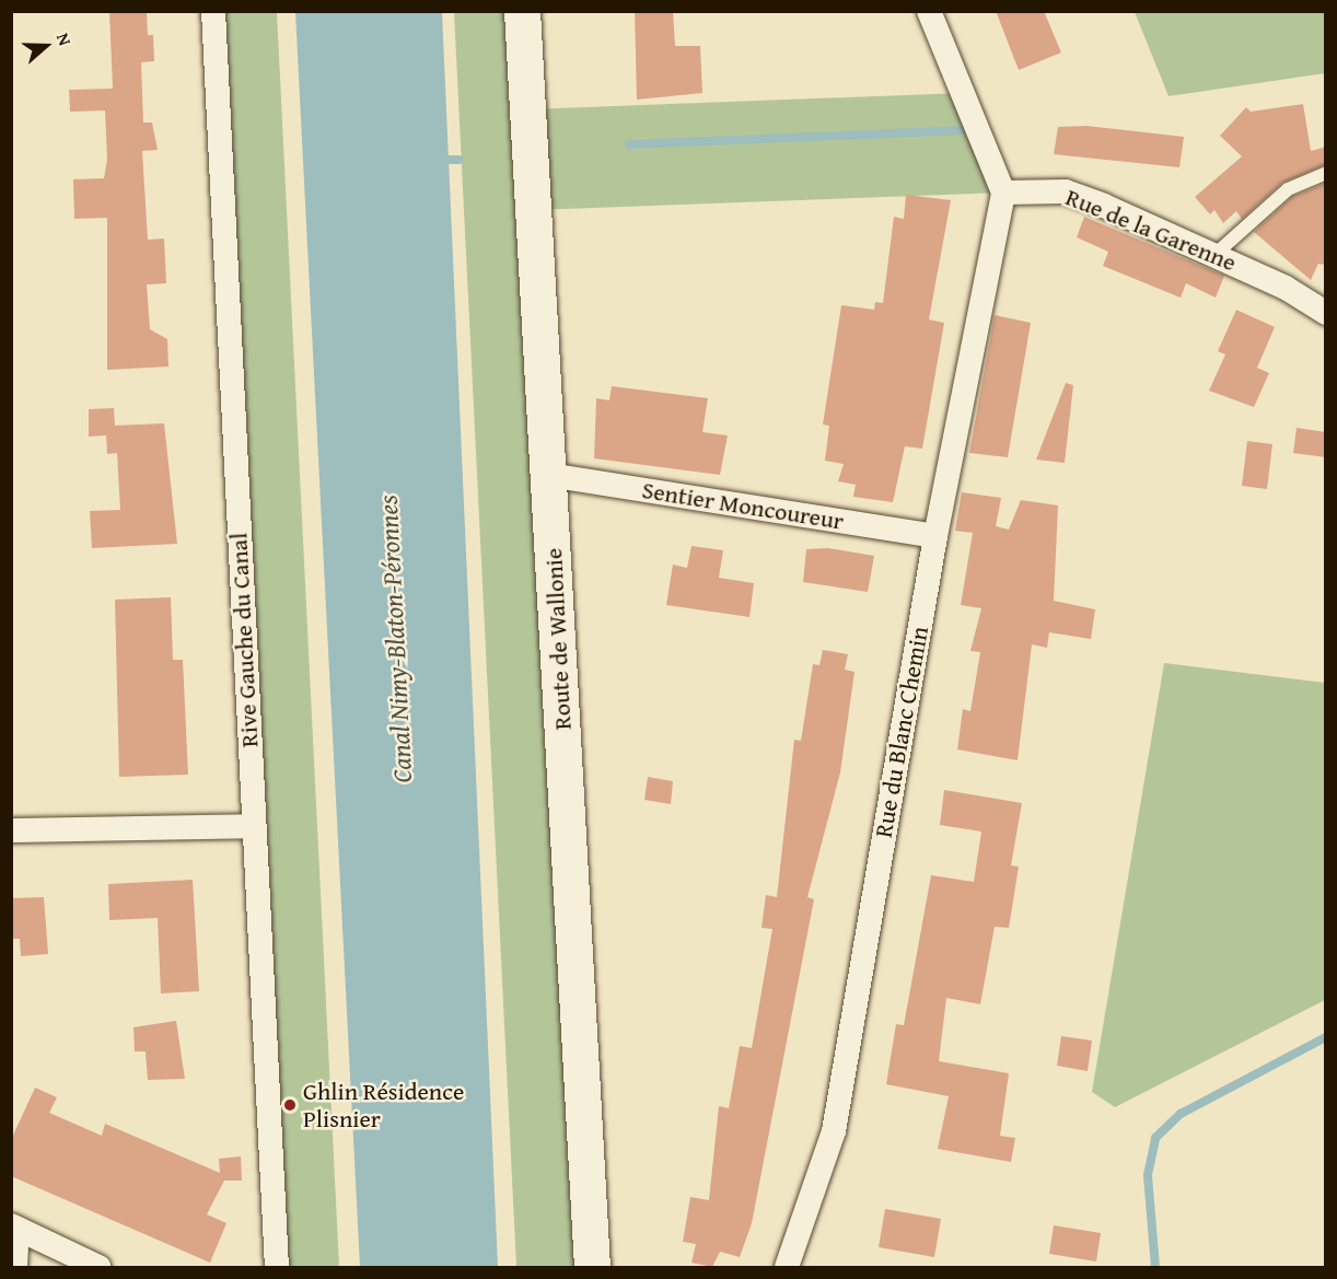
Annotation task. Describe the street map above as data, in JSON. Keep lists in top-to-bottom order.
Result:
{
  "streets": {
    "main road": ["Route de Wallonie"],
    "street": [
      "Rue de la Garenne",
      "Sentier Moncoureur",
      "Rive Gauche du Canal",
      "Rue du Blanc Chemin"
    ]
  },
  "crossings": [
    ["Rue de la Garenne", "Rue du Blanc Chemin"],
    ["Sentier Moncoureur", "Route de Wallonie"],
    ["Sentier Moncoureur", "Rue du Blanc Chemin"]
  ],
  "water": ["Canal Nimy-Blaton-Péronnes"],
  "places": ["Ghlin Résidence Plisnier"],
  "north": "right"
}
